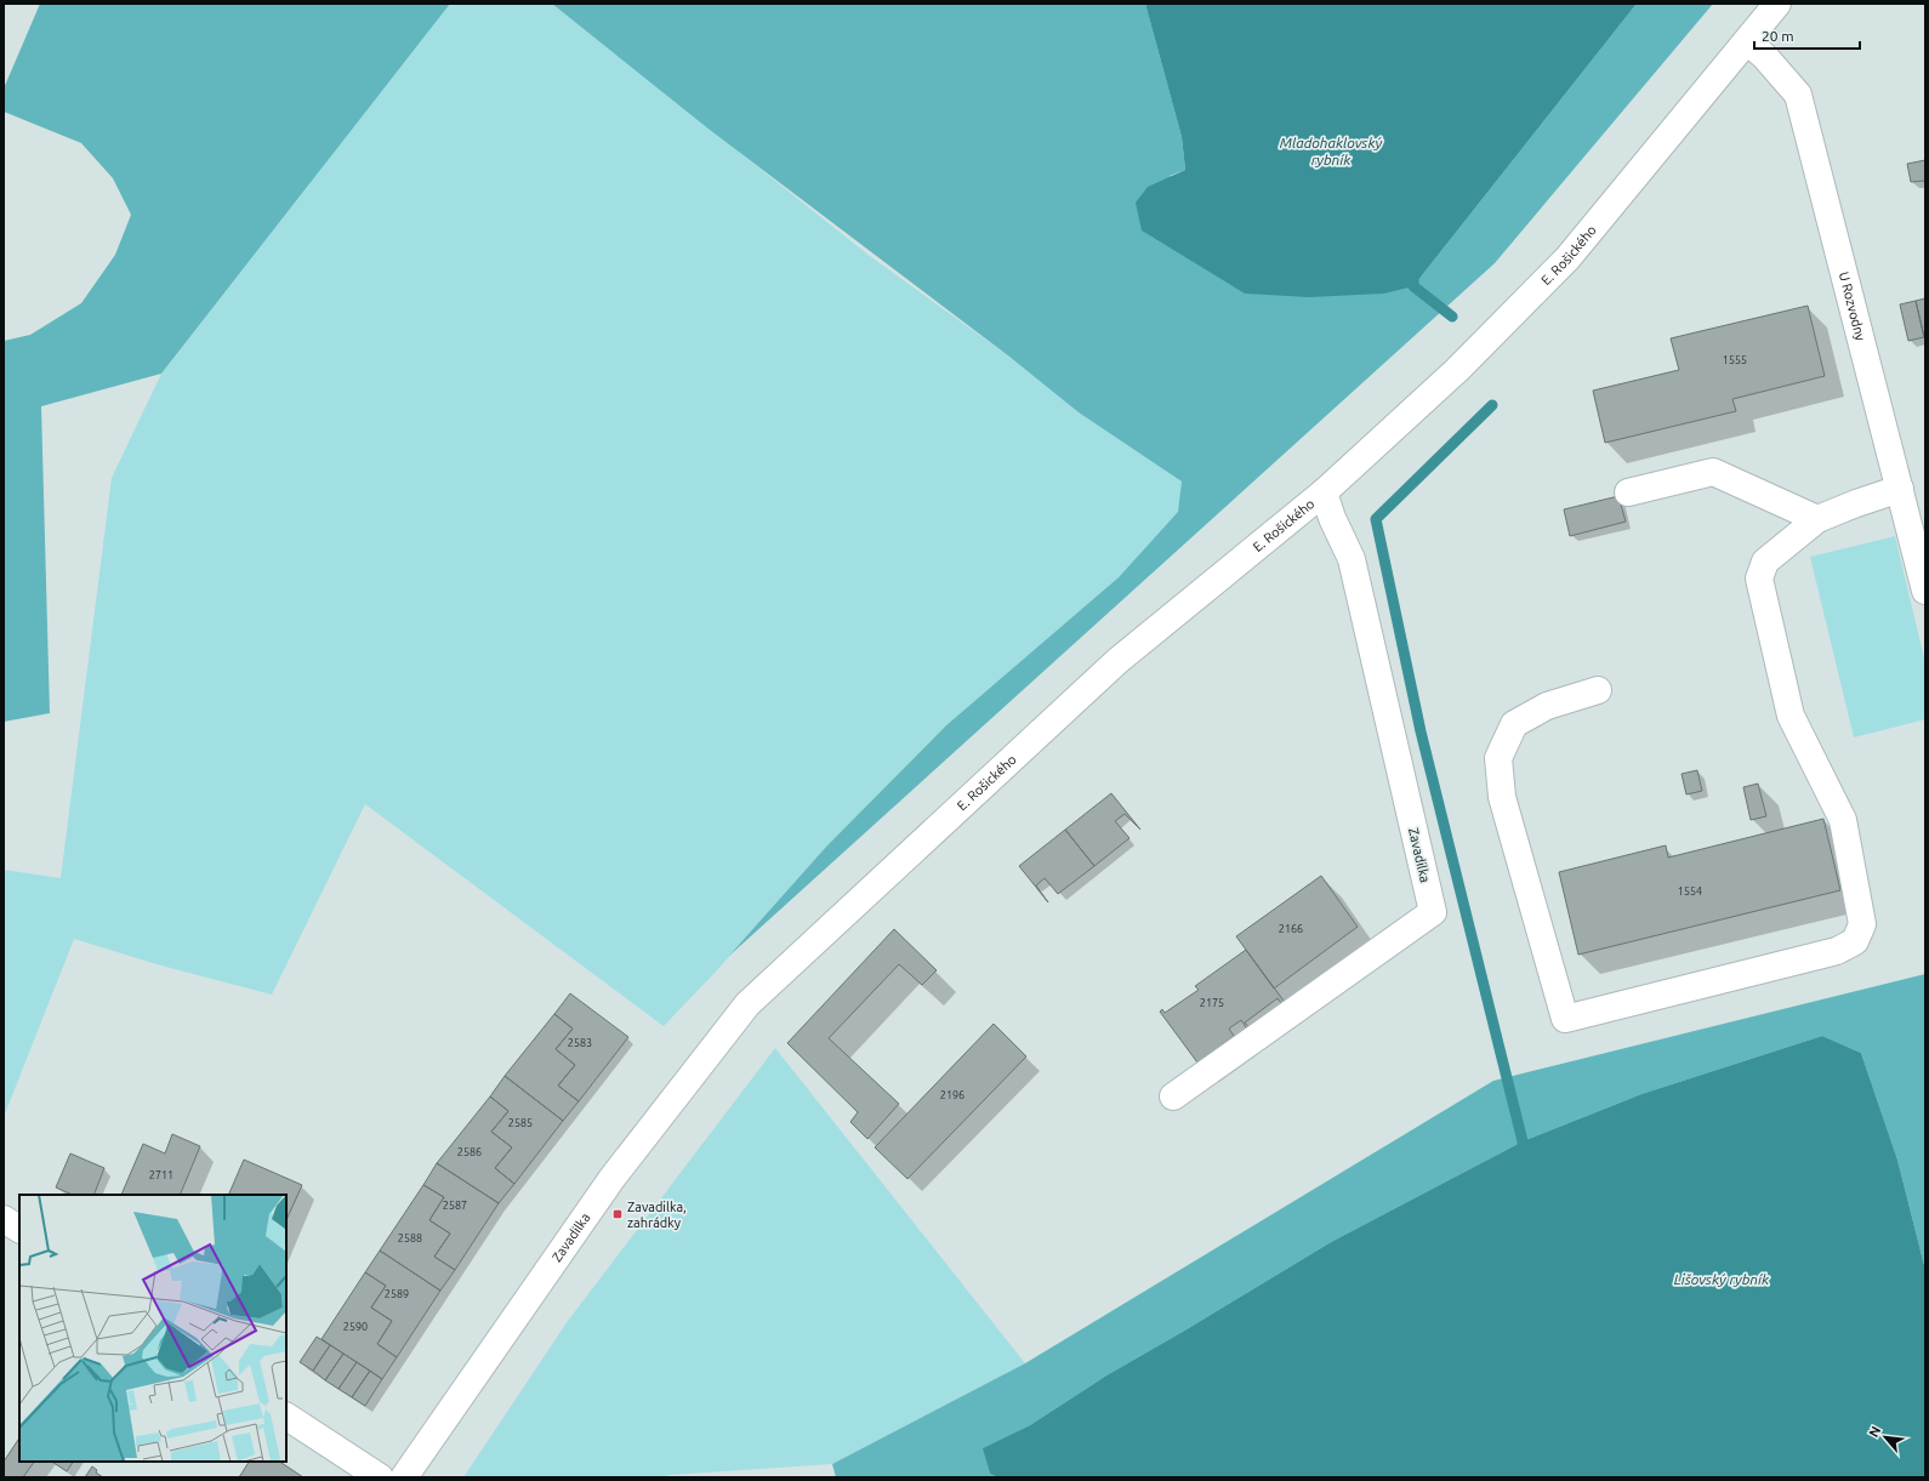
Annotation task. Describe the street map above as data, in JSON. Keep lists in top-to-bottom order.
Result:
{
  "streets": {
    "street": ["E. Rošického", "U Rozvodny", "Zavadilka"]
  },
  "crossings": [
    ["E. Rošického", "U Rozvodny"],
    ["E. Rošického", "Zavadilka"]
  ],
  "water": ["Mladohaklovský rybník", "Lišovský rybník"],
  "places": {
    "transit": ["Zavadilka, zahrádky"]
  },
  "house_numbers": [
    "1555",
    "1554",
    "2166",
    "2175",
    "2583",
    "2196",
    "2585",
    "2586",
    "2711",
    "2587",
    "2588",
    "2589",
    "2590"
  ],
  "scale_bar": "20 m",
  "north": "top left"
}
